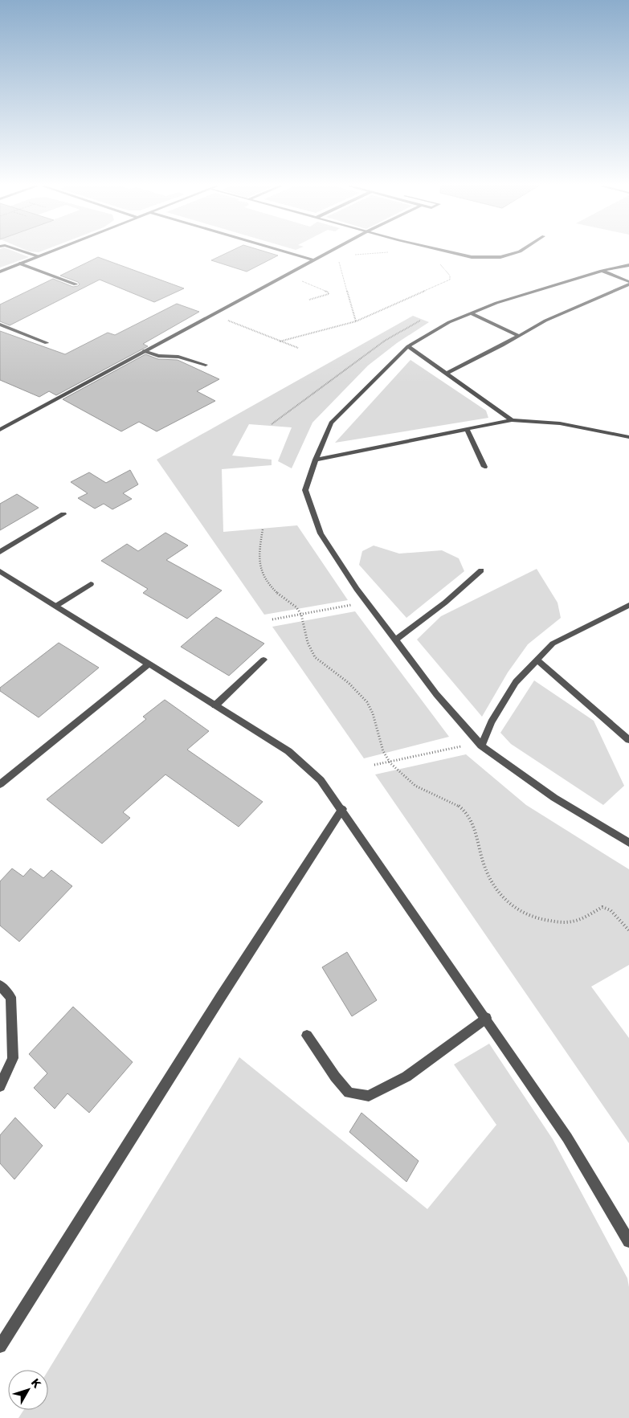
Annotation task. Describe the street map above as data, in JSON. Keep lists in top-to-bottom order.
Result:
{
  "north": "top right"
}
